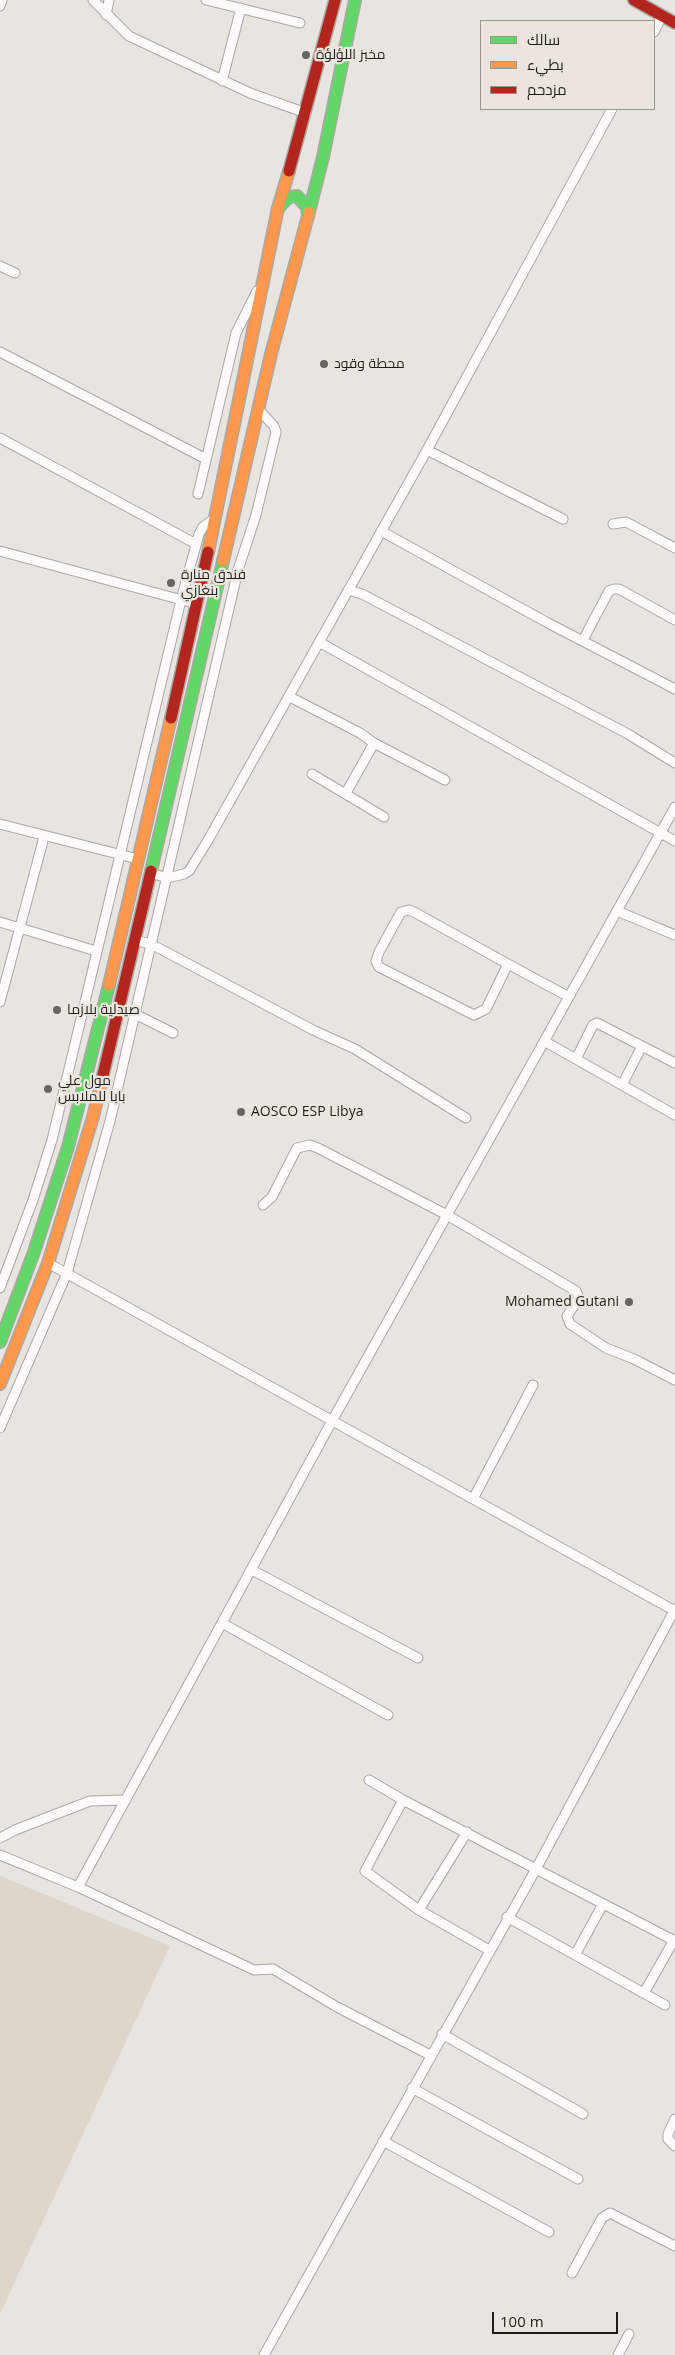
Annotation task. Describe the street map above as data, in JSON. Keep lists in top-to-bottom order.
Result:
{
  "places": [
    "مخبز اللؤلؤة",
    "محطة وقود",
    "فندق منارة بنغازي",
    "صيدلية بلازما",
    "مول علي بابا للملابس",
    "AOSCO ESP Libya",
    "Mohamed Gutani"
  ],
  "legend": ["سالك", "بطيء", "مزدحم"],
  "scale_bar": "100 m"
}
